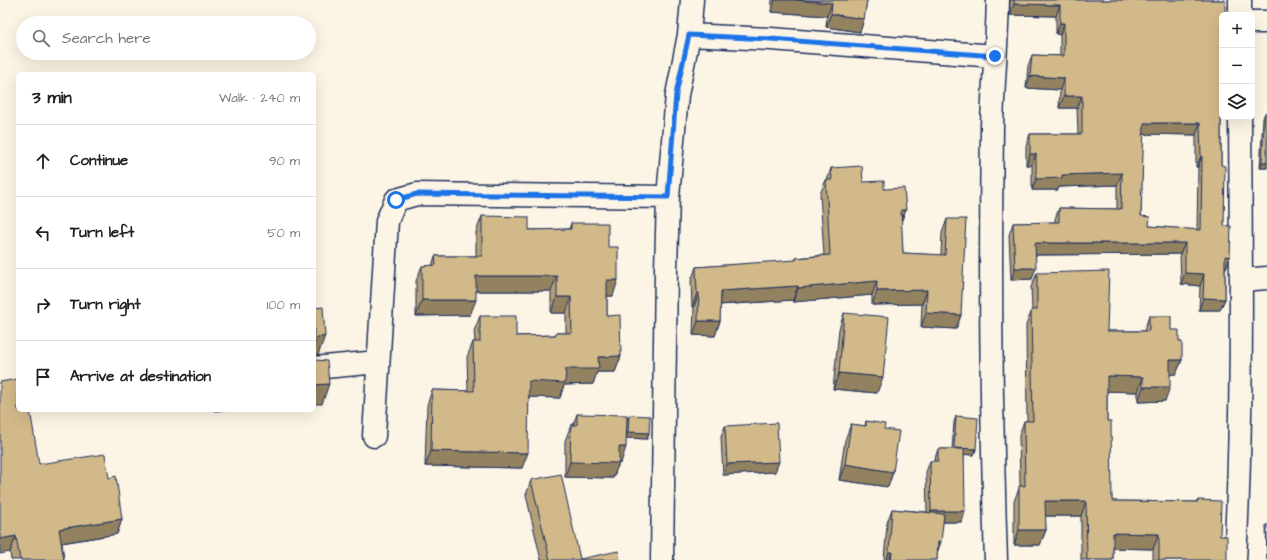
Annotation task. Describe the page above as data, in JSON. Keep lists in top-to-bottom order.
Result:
{
  "page": {
    "map_buttons": ["+", "−"],
    "search": "Search here",
    "heading": ["3 min", "Walk · 240 m"],
    "list": [
      ["Continue", "90 m"],
      ["Turn left", "50 m"],
      ["Turn right", "100 m"],
      "Arrive at destination"
    ]
  }
}
